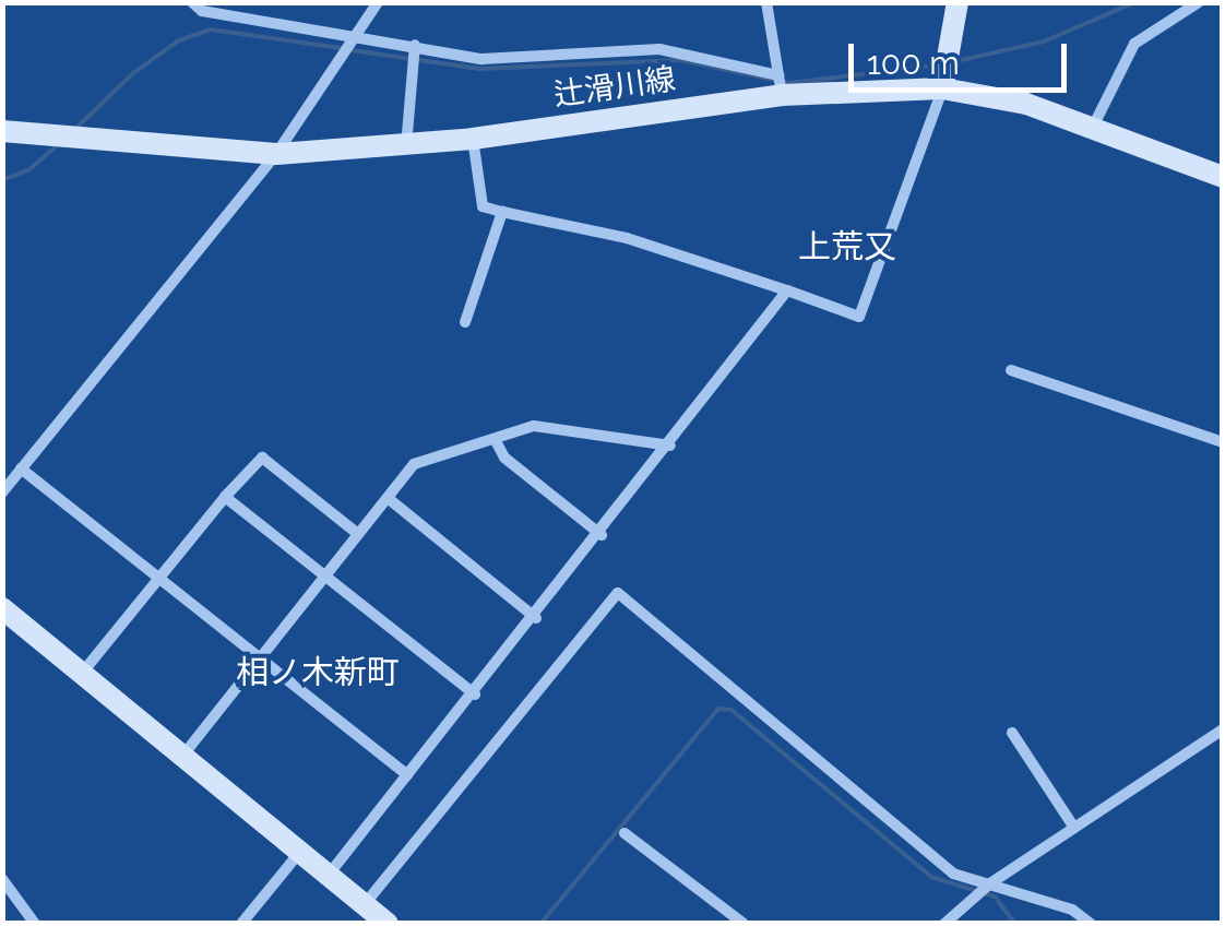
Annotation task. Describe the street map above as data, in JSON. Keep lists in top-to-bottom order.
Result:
{
  "streets": {
    "main road": ["辻滑川線"]
  },
  "districts": ["上荒又", "相ノ木新町"],
  "scale_bar": "100 m"
}
